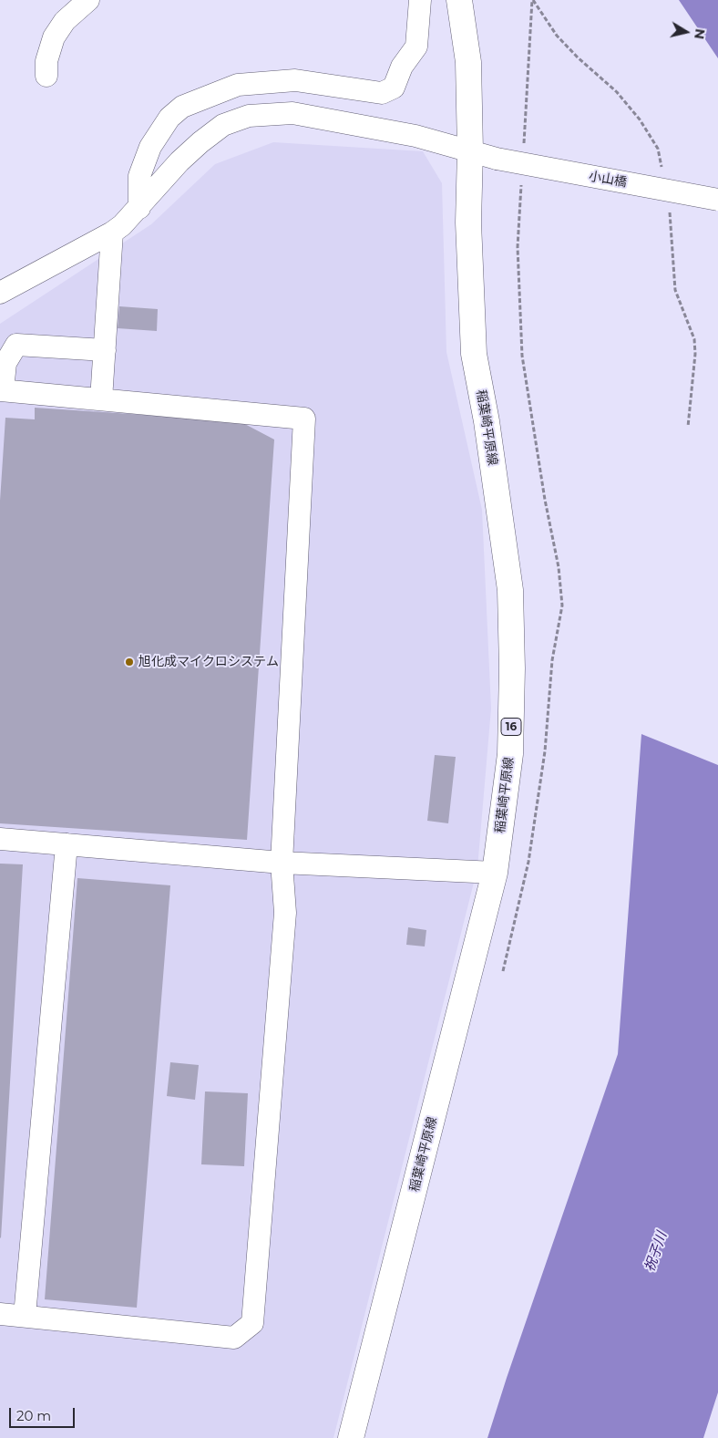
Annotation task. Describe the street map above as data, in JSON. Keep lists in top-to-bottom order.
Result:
{
  "streets": {
    "main road": ["稲葉崎平原線", "16"],
    "street": ["小山橋"]
  },
  "crossings": [
    ["小山橋", "稲葉崎平原線"]
  ],
  "water": ["祝子川"],
  "places": ["旭化成マイクロシステム"],
  "scale_bar": "20 m",
  "north": "right"
}
